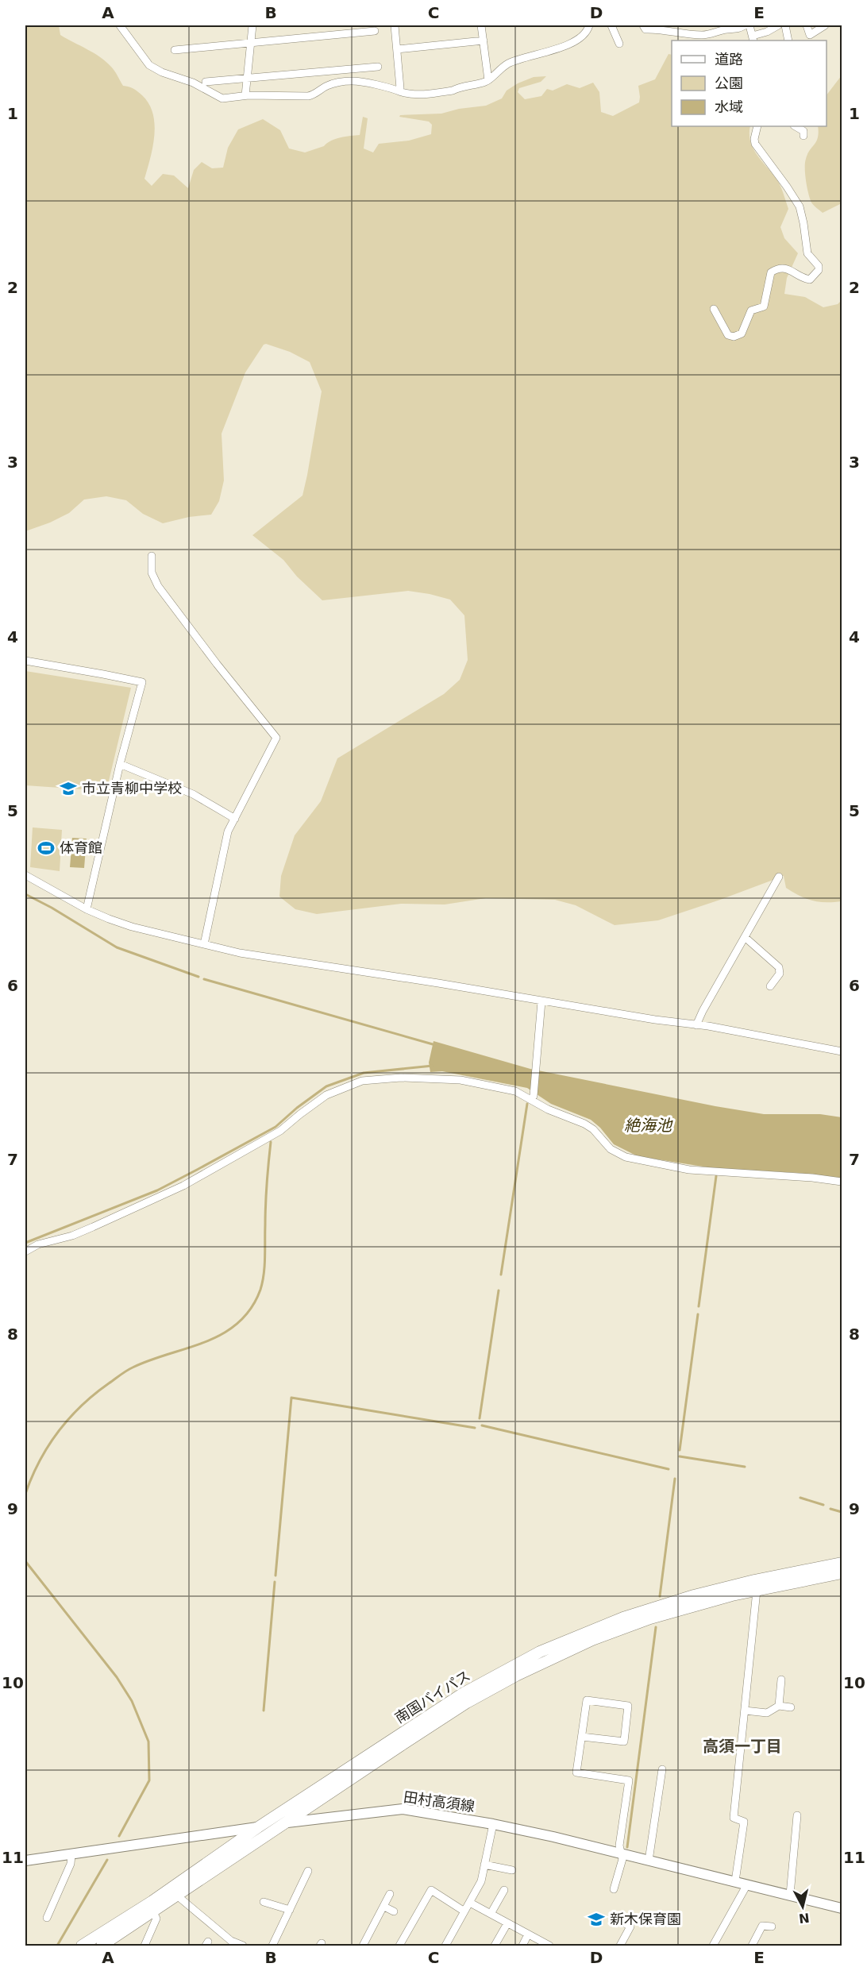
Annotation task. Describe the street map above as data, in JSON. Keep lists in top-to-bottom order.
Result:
{
  "streets": {
    "highway": ["南国バイパス"],
    "main road": ["田村高須線"]
  },
  "crossings": [
    ["南国バイパス", "田村高須線"]
  ],
  "districts": ["高須一丁目"],
  "water": ["絶海池"],
  "places": {
    "school or university": ["市立青柳中学校", "新木保育園"],
    "sports": ["体育館"]
  },
  "legend": ["道路", "公園", "水域"],
  "north": "bottom",
  "grid": {
    "columns": [
      "A",
      "B",
      "C",
      "D",
      "E"
    ],
    "rows": [
      "1",
      "2",
      "3",
      "4",
      "5",
      "6",
      "7",
      "8",
      "9",
      "10",
      "11"
    ]
  }
}
